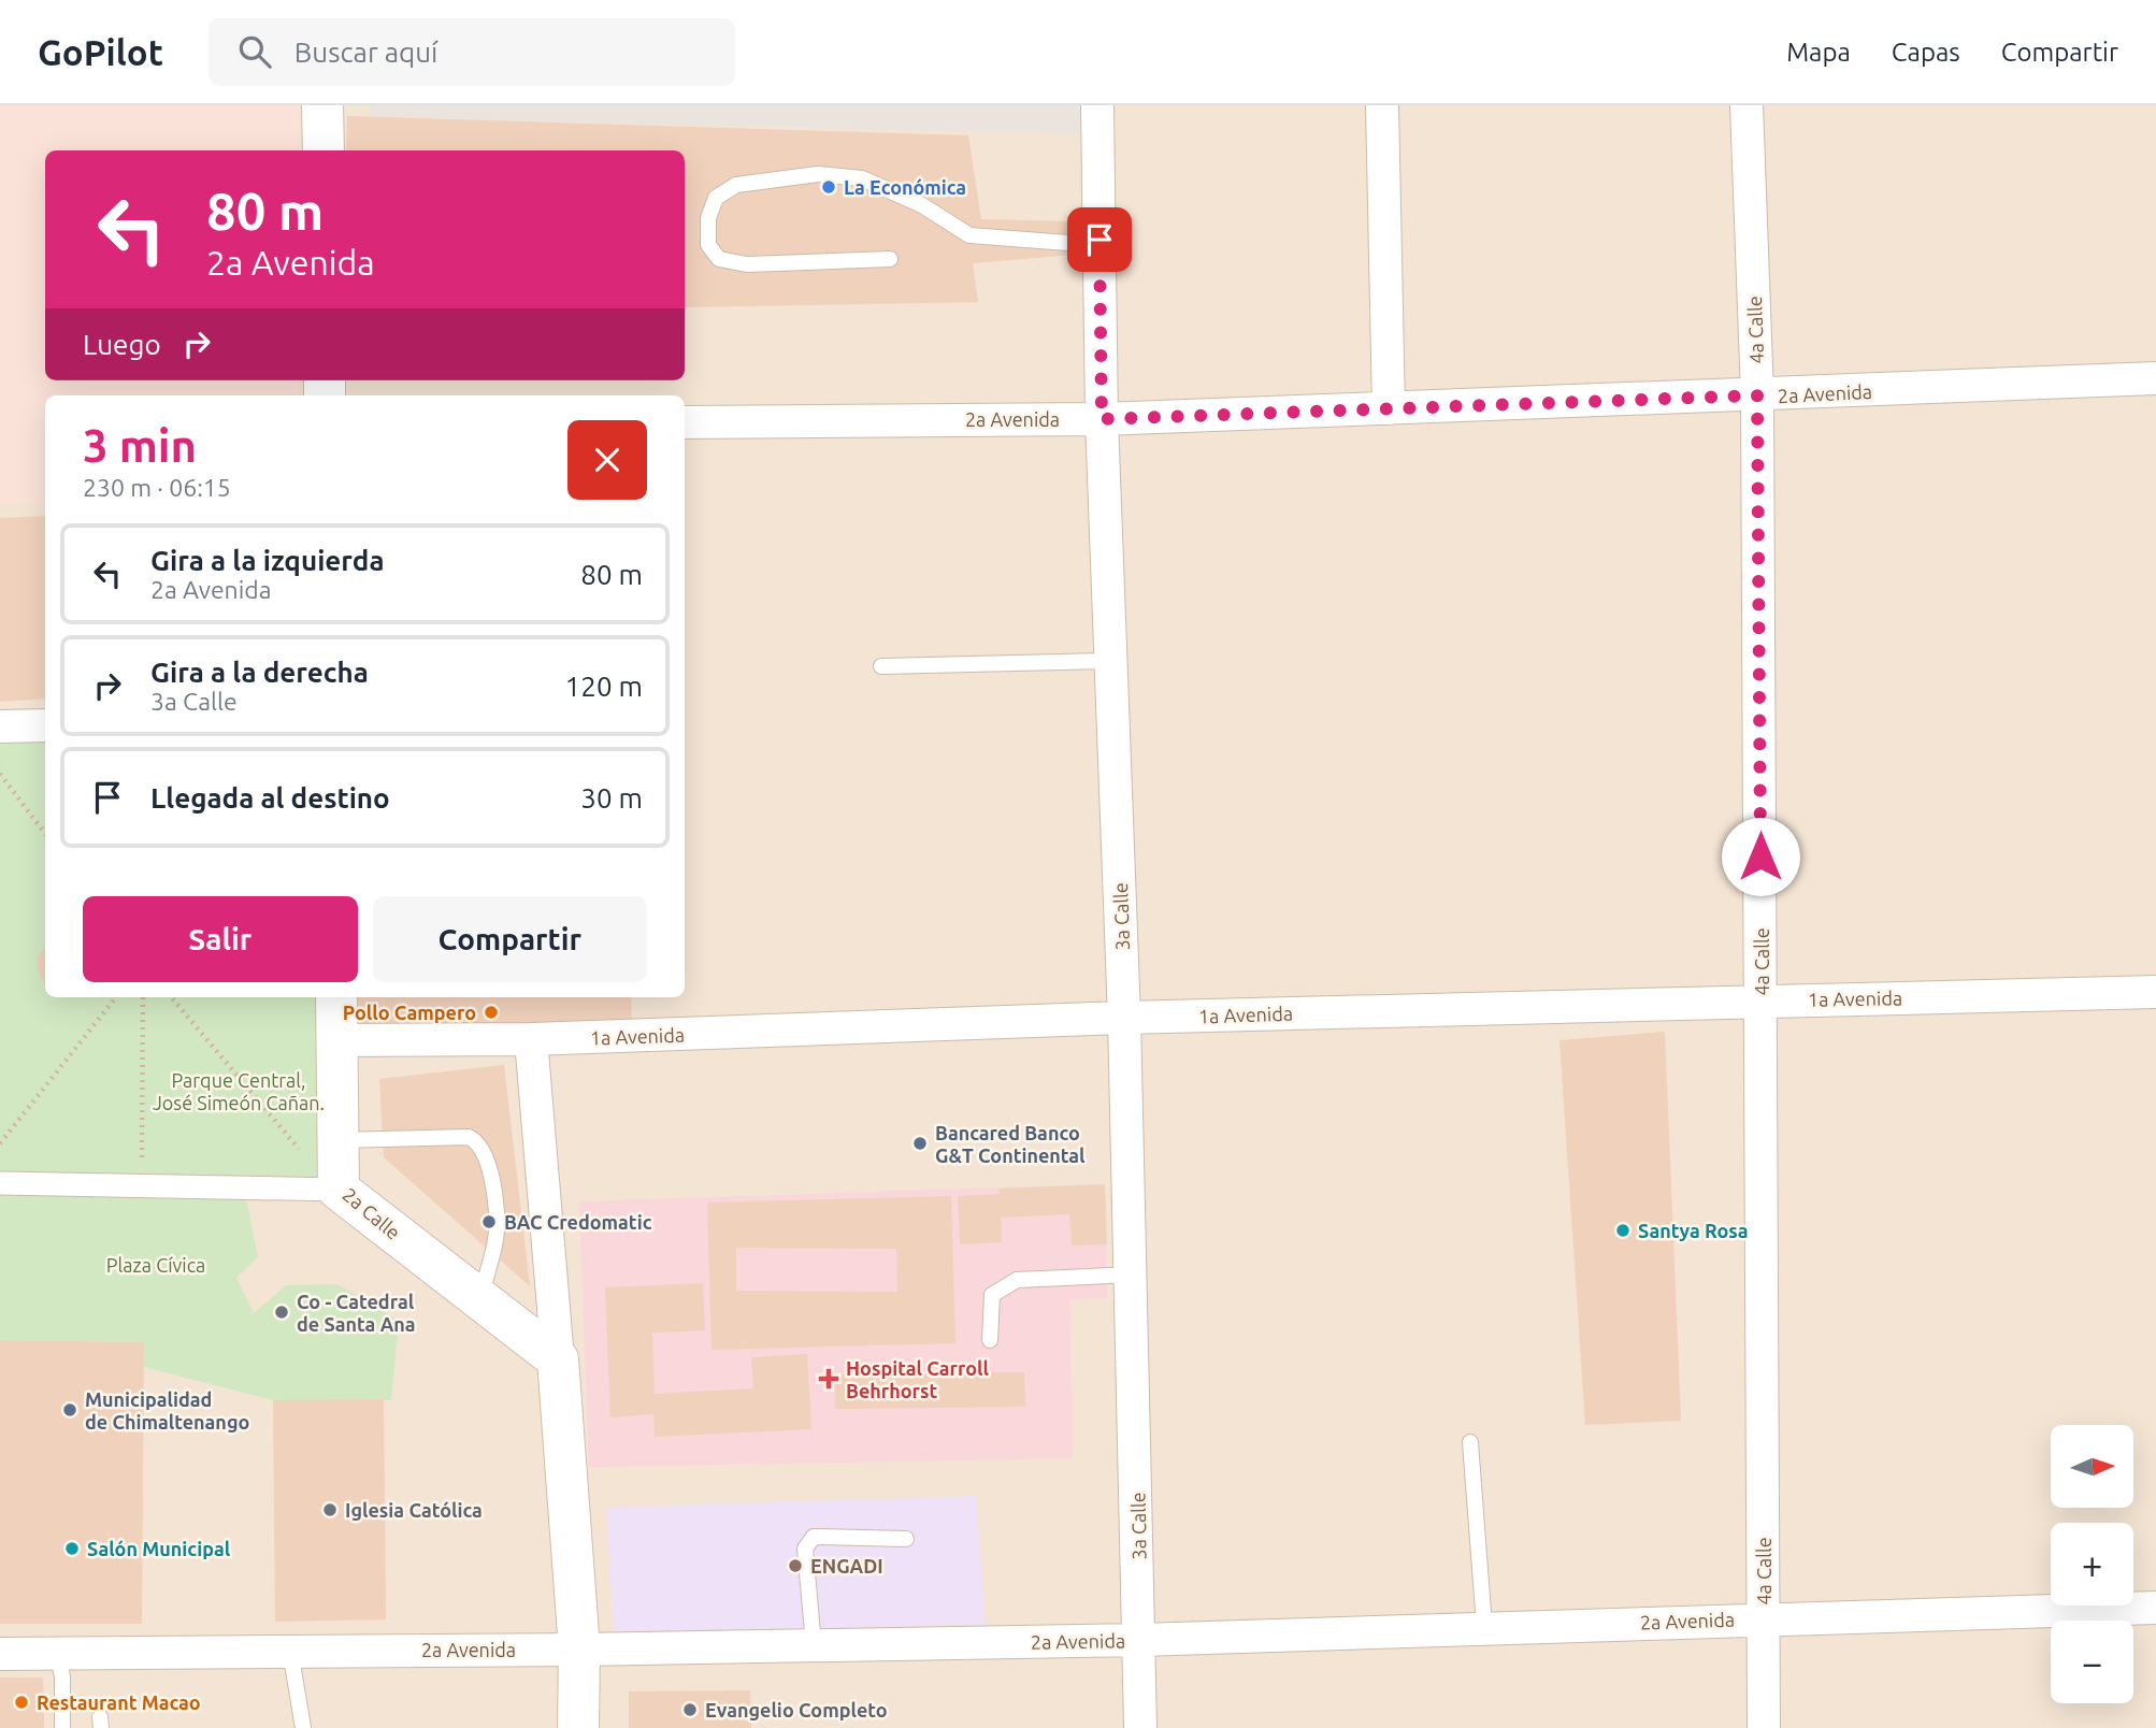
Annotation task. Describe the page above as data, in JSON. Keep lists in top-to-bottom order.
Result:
{
  "streets": {
    "main road": ["2a Calle"],
    "street": [
      "4a Calle",
      "2a Avenida",
      "3a Calle",
      "1a Avenida"
    ]
  },
  "crossings": [
    ["4a Calle", "2a Avenida"],
    ["4a Calle", "1a Avenida"],
    ["2a Avenida", "3a Calle"],
    ["3a Calle", "1a Avenida"],
    ["1a Avenida", "2a Calle"]
  ],
  "parks": ["Parque Central, José Simeón Cañan.", "Plaza Cívica"],
  "places": {
    "other": [
      "La Económica",
      "Pollo Campero",
      "Bancared Banco G&T Continental",
      "BAC Credomatic",
      "Santya Rosa",
      "Co - Catedral de Santa Ana",
      "Municipalidad de Chimaltenango",
      "Iglesia Católica",
      "Salón Municipal",
      "ENGADI",
      "Restaurant Macao",
      "Evangelio Completo"
    ],
    "health": ["Hospital Carroll Behrhorst"]
  },
  "north": "right",
  "page": {
    "header": "GoPilot",
    "search": "Buscar aquí",
    "nav": ["Mapa", "Capas", "Compartir"],
    "turn": ["80 m", "2a Avenida"],
    "then": "Luego",
    "heading": ["3 min", "230 m · 06:15"],
    "list": [
      {
        "name": "Gira a la izquierda",
        "note": "2a Avenida",
        "value": "80 m"
      },
      {
        "name": "Gira a la derecha",
        "note": "3a Calle",
        "value": "120 m"
      },
      {
        "name": "Llegada al destino",
        "value": "30 m"
      }
    ],
    "buttons": ["Salir", "Compartir"],
    "map_buttons": ["+", "−"]
  }
}
